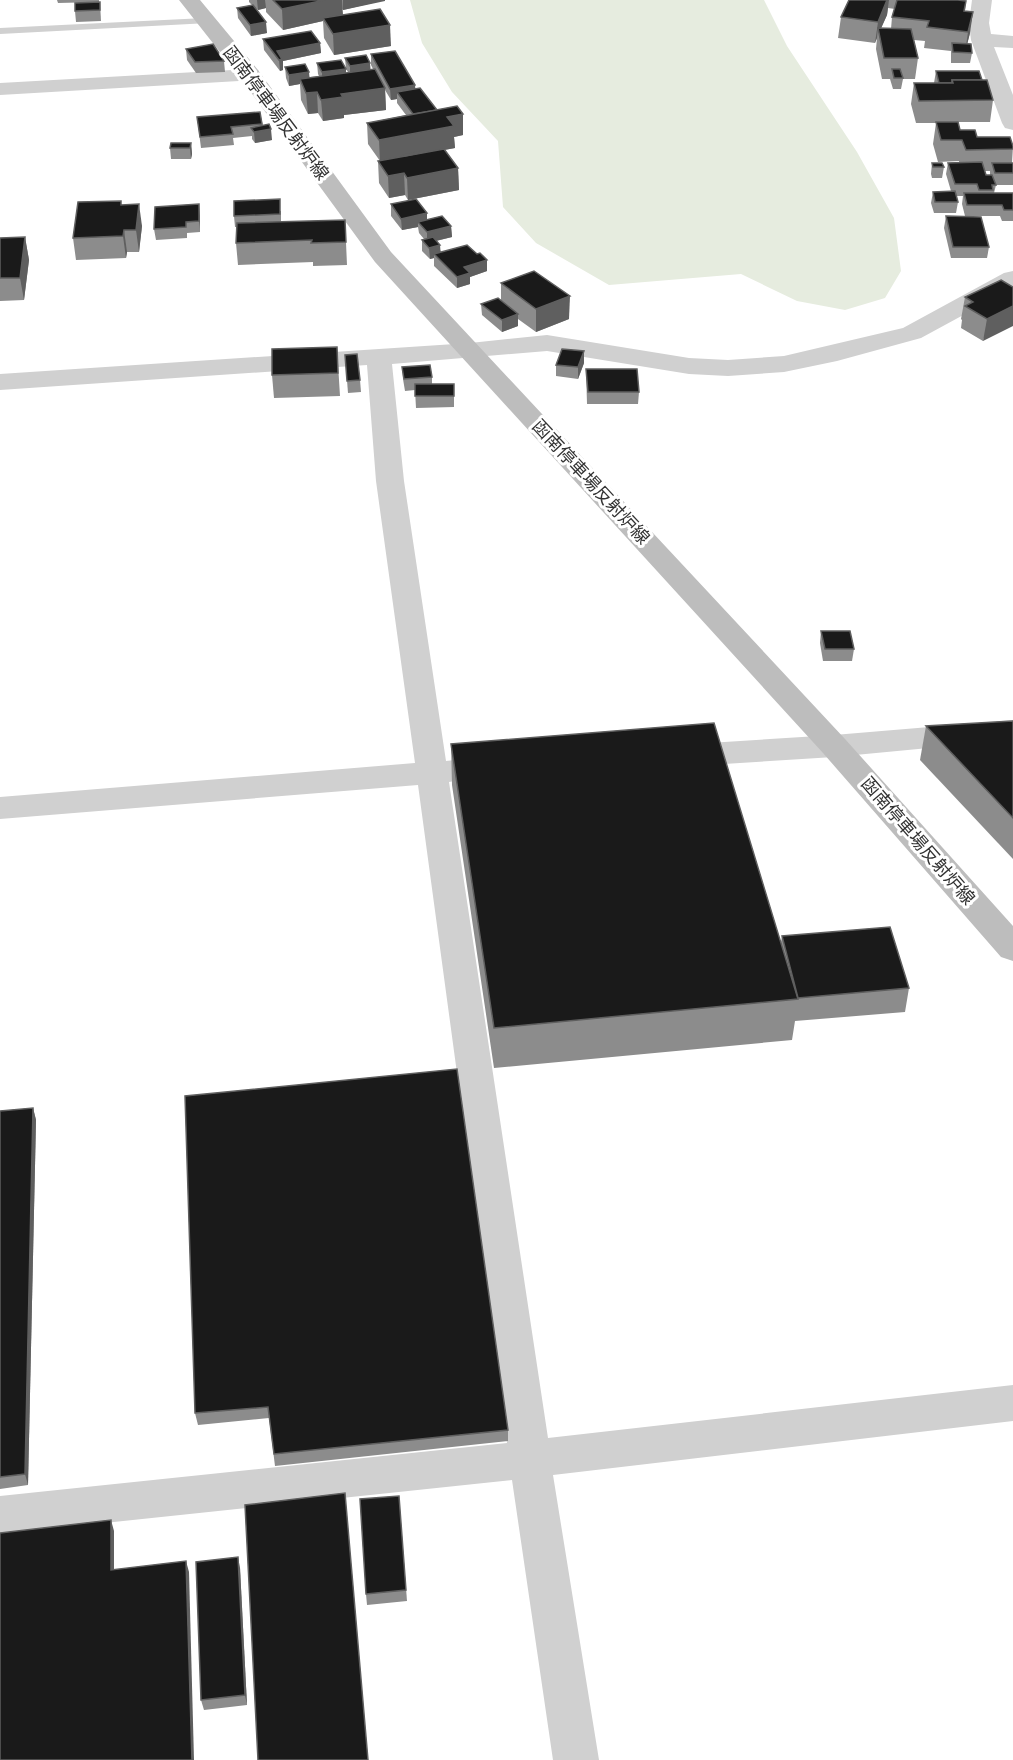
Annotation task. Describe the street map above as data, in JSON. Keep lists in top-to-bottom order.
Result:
{
  "streets": {
    "main road": ["函南停車場反射炉線"]
  }
}
